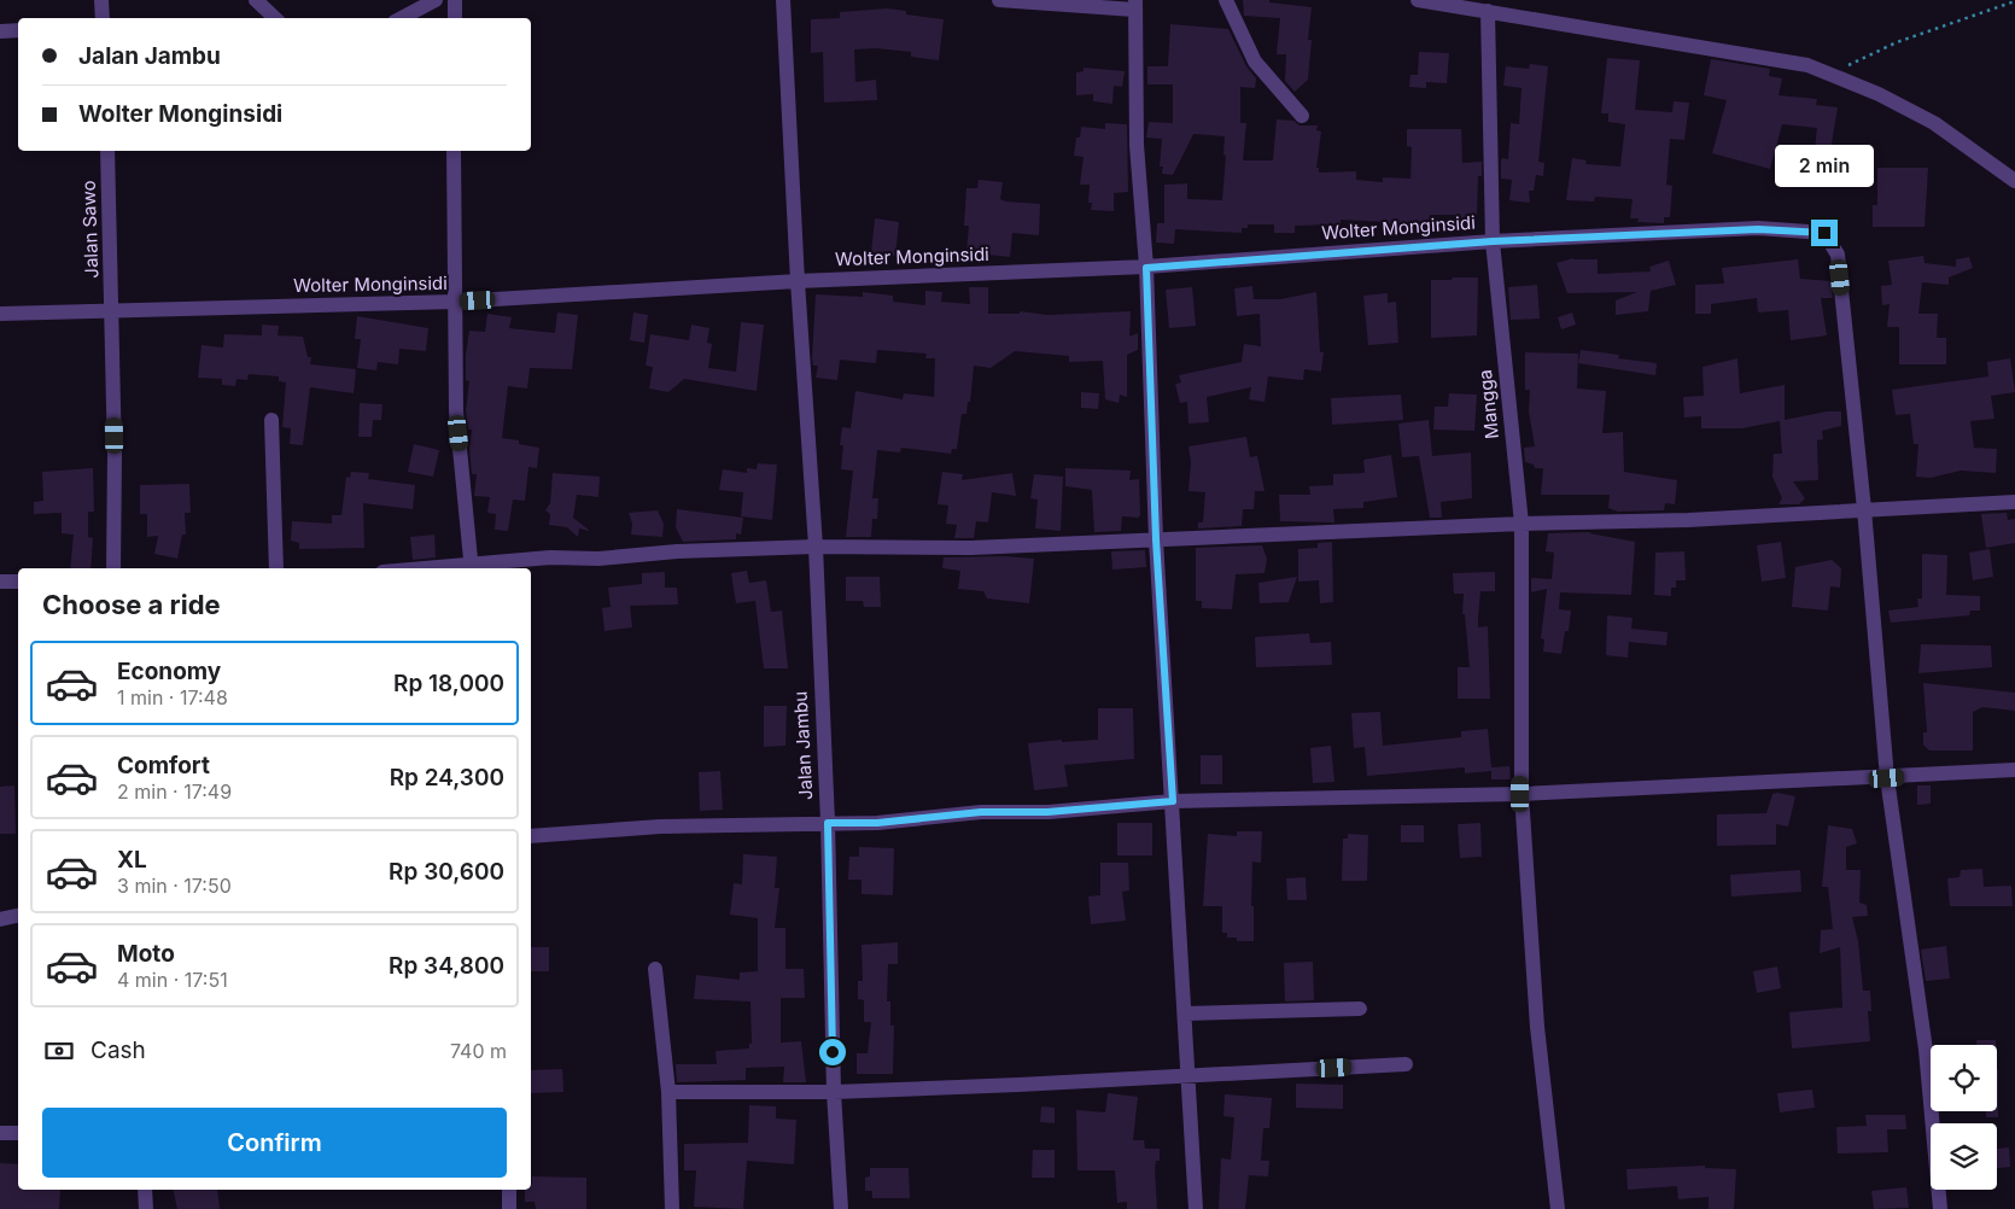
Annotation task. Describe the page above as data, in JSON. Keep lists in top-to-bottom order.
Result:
{
  "streets": {
    "street": [
      "Wolter Monginsidi",
      "Jalan Sawo",
      "Mangga",
      "Jalan Jambu"
    ]
  },
  "crossings": [
    ["Wolter Monginsidi", "Jalan Sawo"],
    ["Wolter Monginsidi", "Mangga"],
    ["Wolter Monginsidi", "Jalan Jambu"]
  ],
  "page": {
    "banner": ["Jalan Jambu", "Wolter Monginsidi"],
    "bubble": "2 min",
    "heading": "Choose a ride",
    "list": [
      {
        "name": "Economy",
        "note": "1 min · 17:48",
        "value": "Rp 18,000"
      },
      {
        "name": "Comfort",
        "note": "2 min · 17:49",
        "value": "Rp 24,300"
      },
      {
        "name": "XL",
        "note": "3 min · 17:50",
        "value": "Rp 30,600"
      },
      {
        "name": "Moto",
        "note": "4 min · 17:51",
        "value": "Rp 34,800"
      }
    ],
    "pay": ["Cash", "740 m"],
    "buttons": "Confirm"
  }
}
